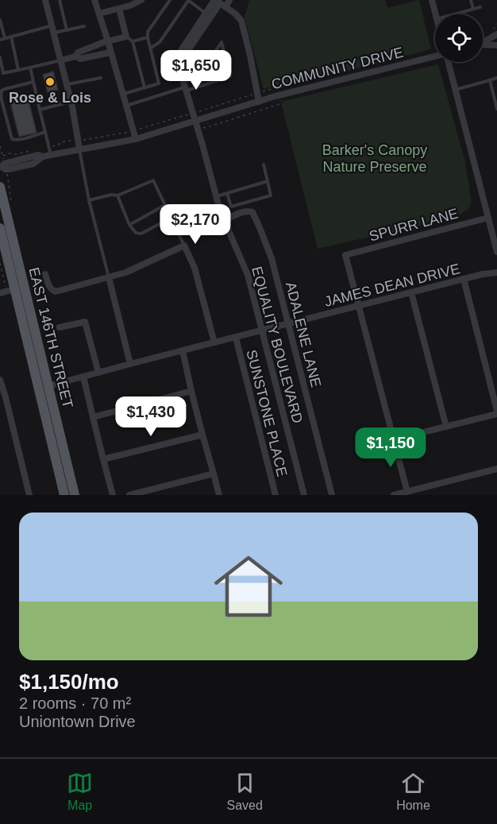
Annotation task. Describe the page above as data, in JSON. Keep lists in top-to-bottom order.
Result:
{
  "streets": {
    "main road": ["EAST 146TH STREET"],
    "street": [
      "COMMUNITY DRIVE",
      "SPURR LANE",
      "JAMES DEAN DRIVE",
      "ADALENE LANE",
      "EQUALITY BOULEVARD",
      "SUNSTONE PLACE"
    ]
  },
  "crossings": [
    ["COMMUNITY DRIVE", "EQUALITY BOULEVARD"],
    ["SPURR LANE", "JAMES DEAN DRIVE"],
    ["JAMES DEAN DRIVE", "ADALENE LANE"],
    ["JAMES DEAN DRIVE", "EAST 146TH STREET"],
    ["JAMES DEAN DRIVE", "EQUALITY BOULEVARD"],
    ["JAMES DEAN DRIVE", "SUNSTONE PLACE"],
    ["ADALENE LANE", "EQUALITY BOULEVARD"]
  ],
  "parks": ["Barker's Canopy Nature Preserve"],
  "places": ["Rose & Lois"],
  "page": {
    "price": [
      "$1,650",
      "$2,170",
      "$1,430",
      "$1,150"
    ],
    "list": [
      {
        "name": "$1,150/mo",
        "note": "2 rooms · 70 m² · Uniontown Drive"
      }
    ],
    "tabs": ["Map", "Saved", "Home"]
  }
}
